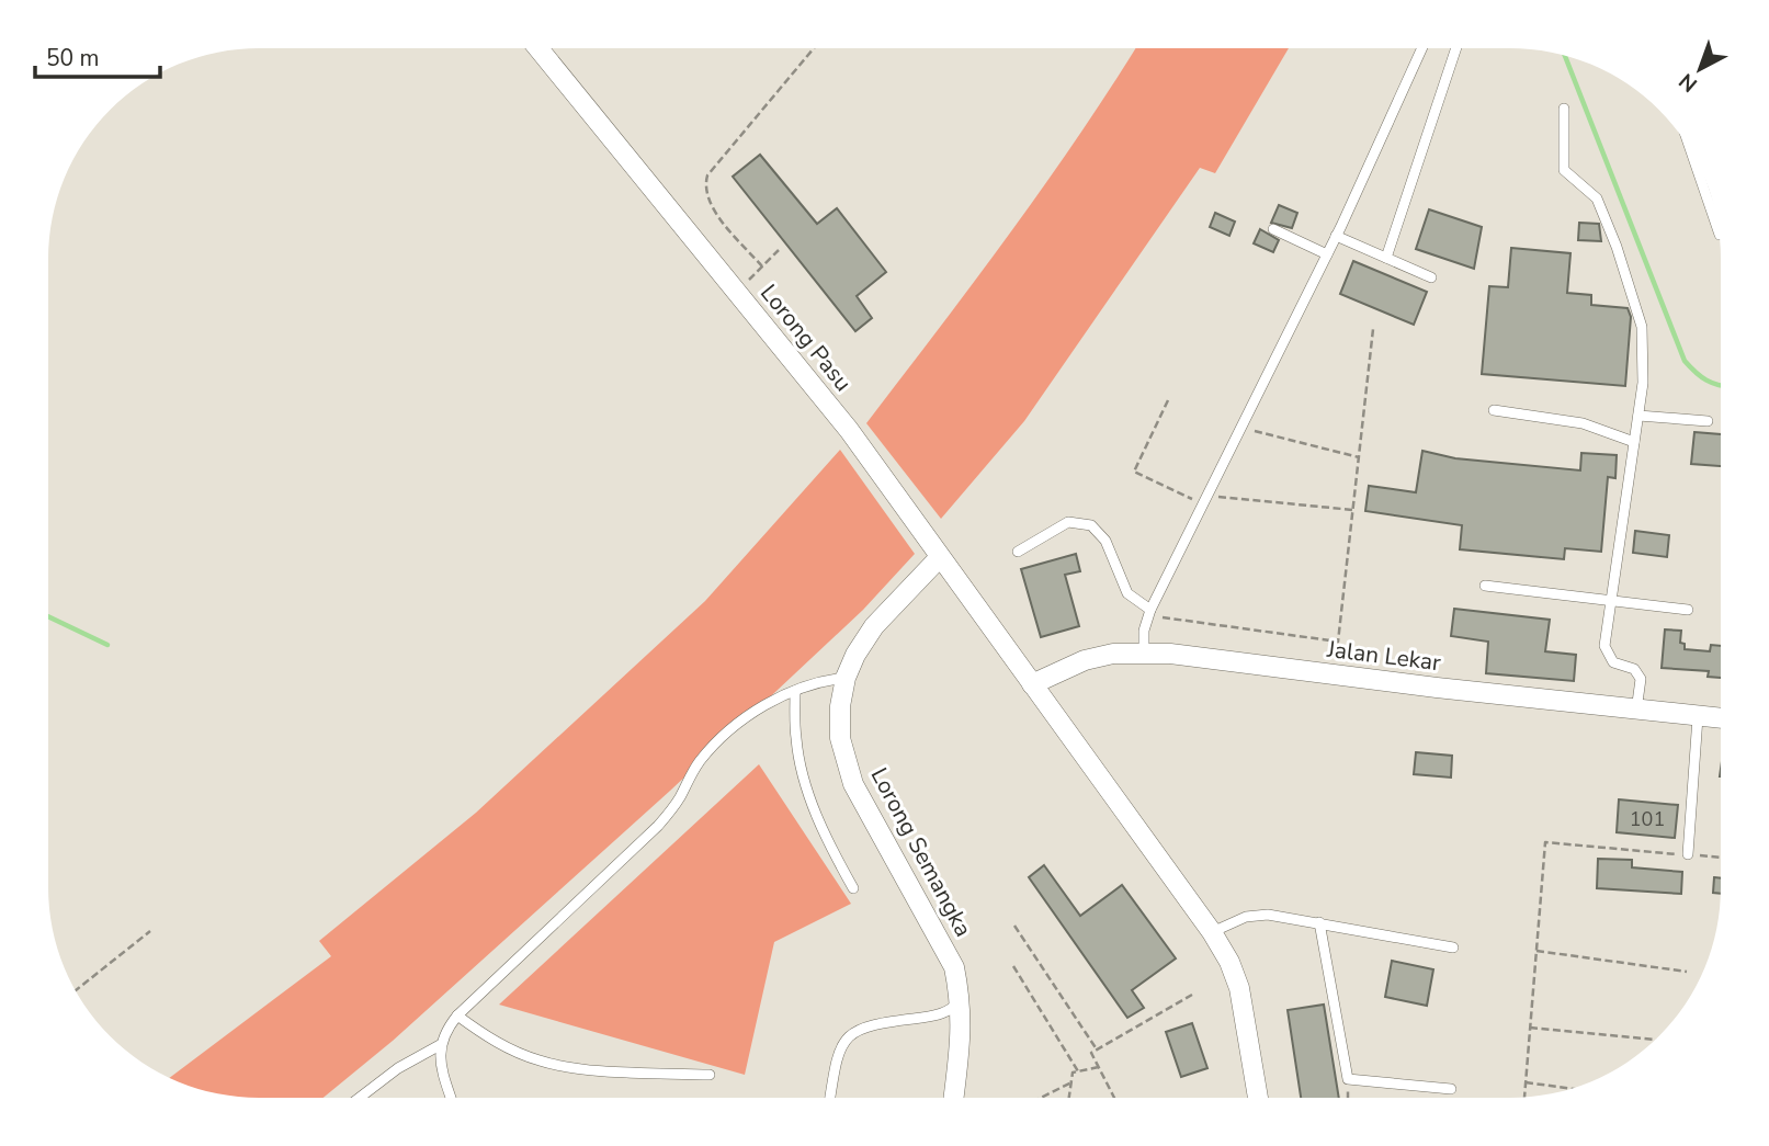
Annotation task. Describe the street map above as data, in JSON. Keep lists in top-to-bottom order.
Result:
{
  "streets": {
    "street": ["Lorong Pasu", "Jalan Lekar", "Lorong Semangka"]
  },
  "crossings": [
    ["Lorong Pasu", "Jalan Lekar"],
    ["Lorong Pasu", "Lorong Semangka"]
  ],
  "house_numbers": ["101"],
  "scale_bar": "50 m",
  "north": "bottom left"
}
